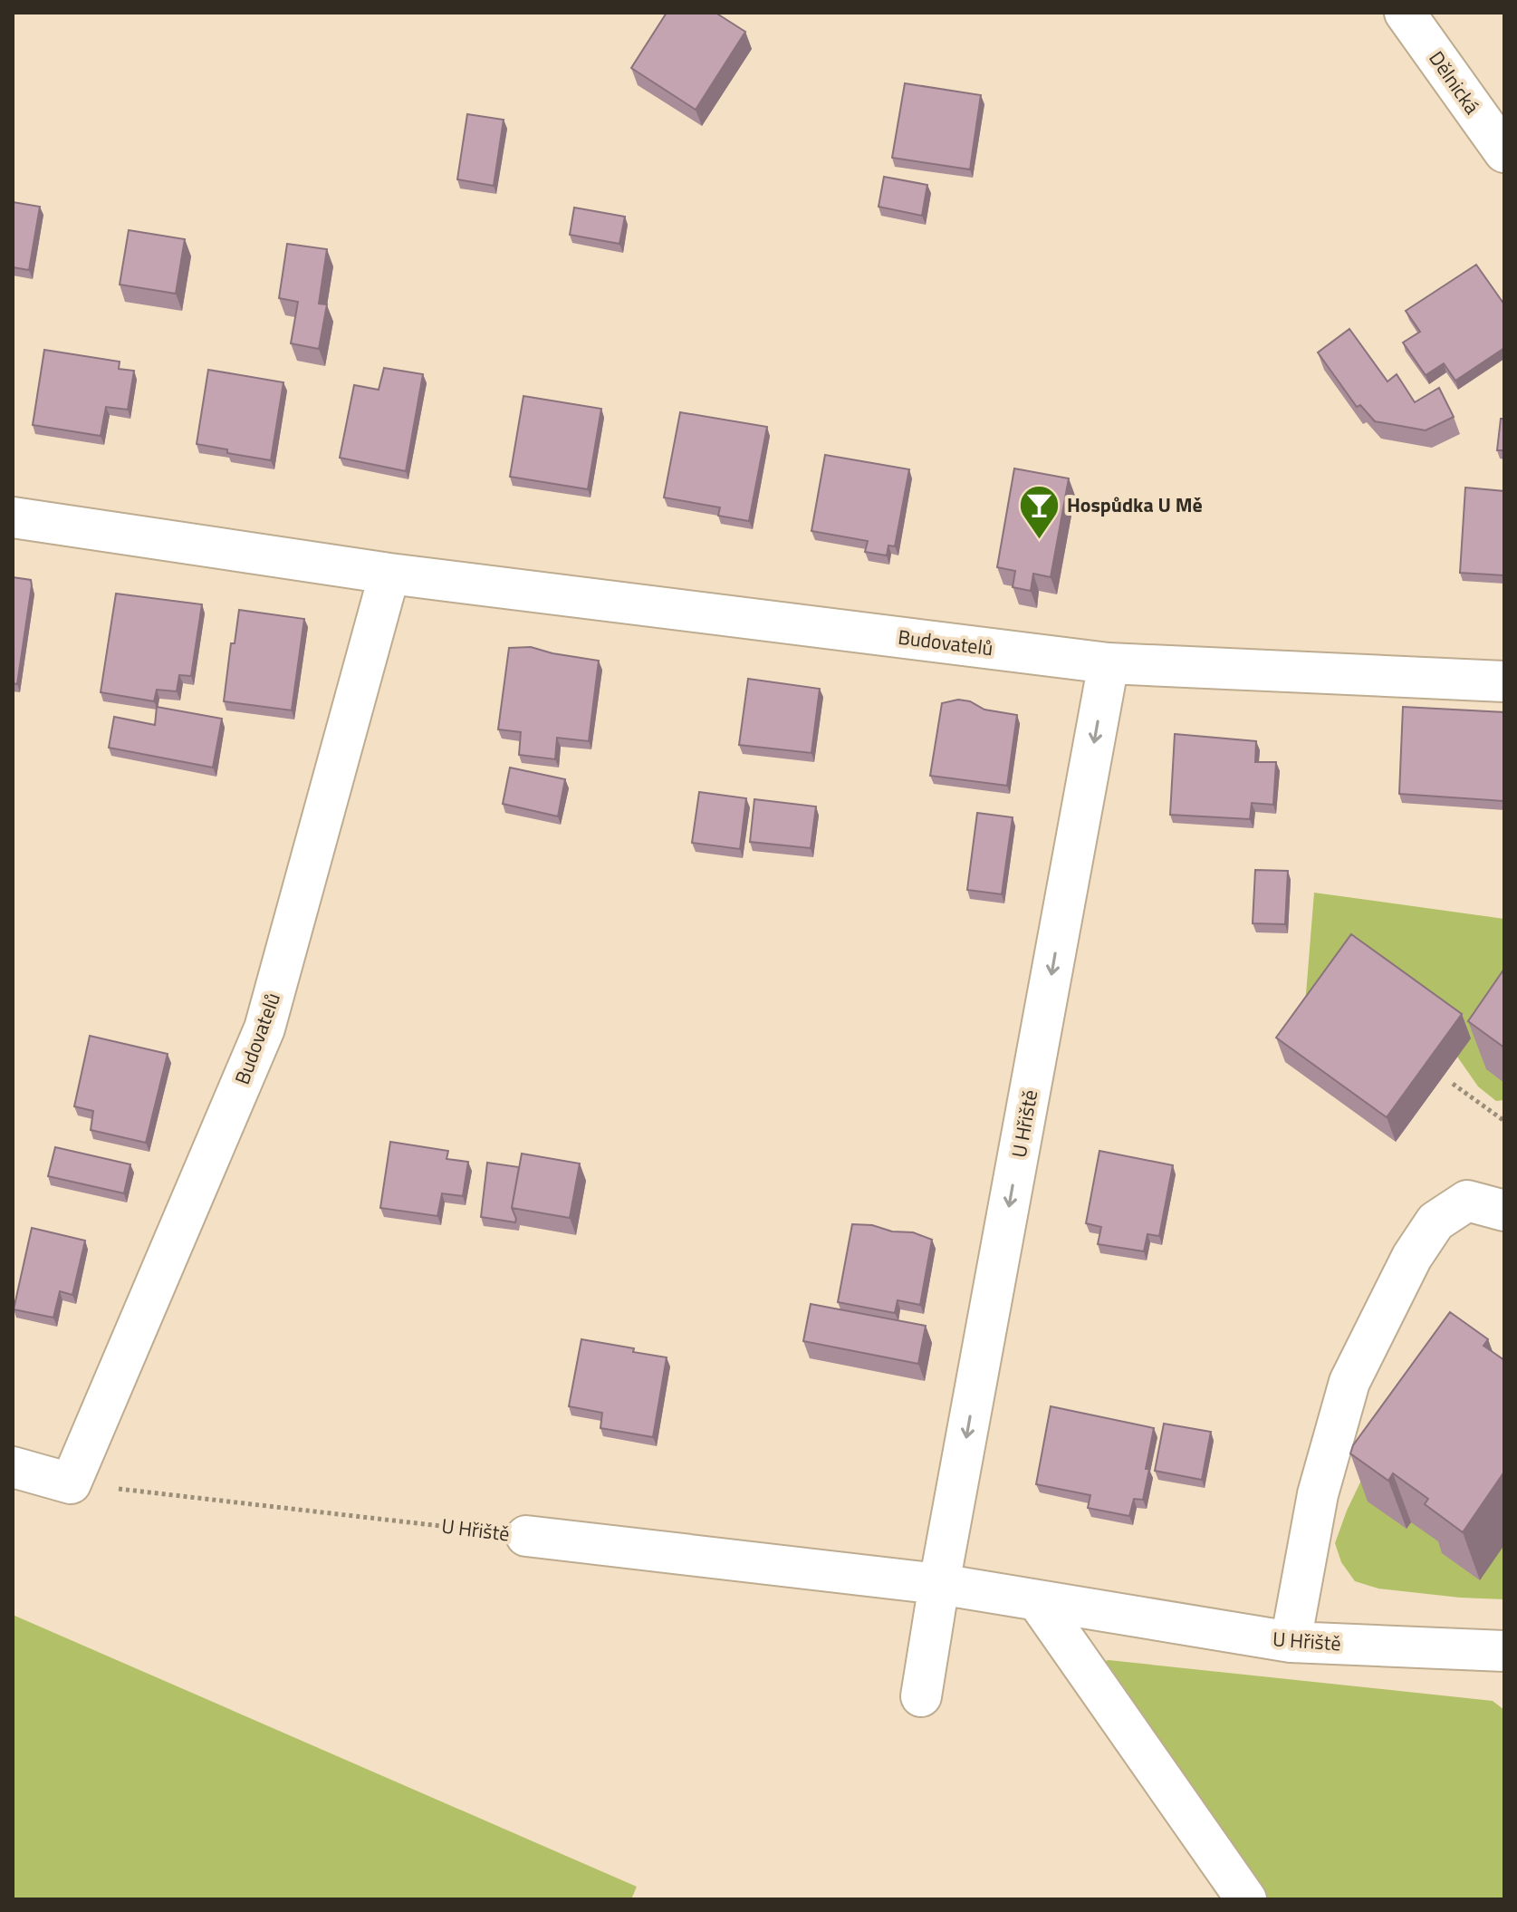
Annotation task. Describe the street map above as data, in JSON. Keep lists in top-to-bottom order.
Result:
{
  "streets": {
    "street": ["Dělnická", "Budovatelů", "U Hřiště"]
  },
  "crossings": [
    ["Budovatelů", "U Hřiště"]
  ],
  "one_way": ["U Hřiště"],
  "places": {
    "bar": ["Hospůdka U Mě"]
  }
}
